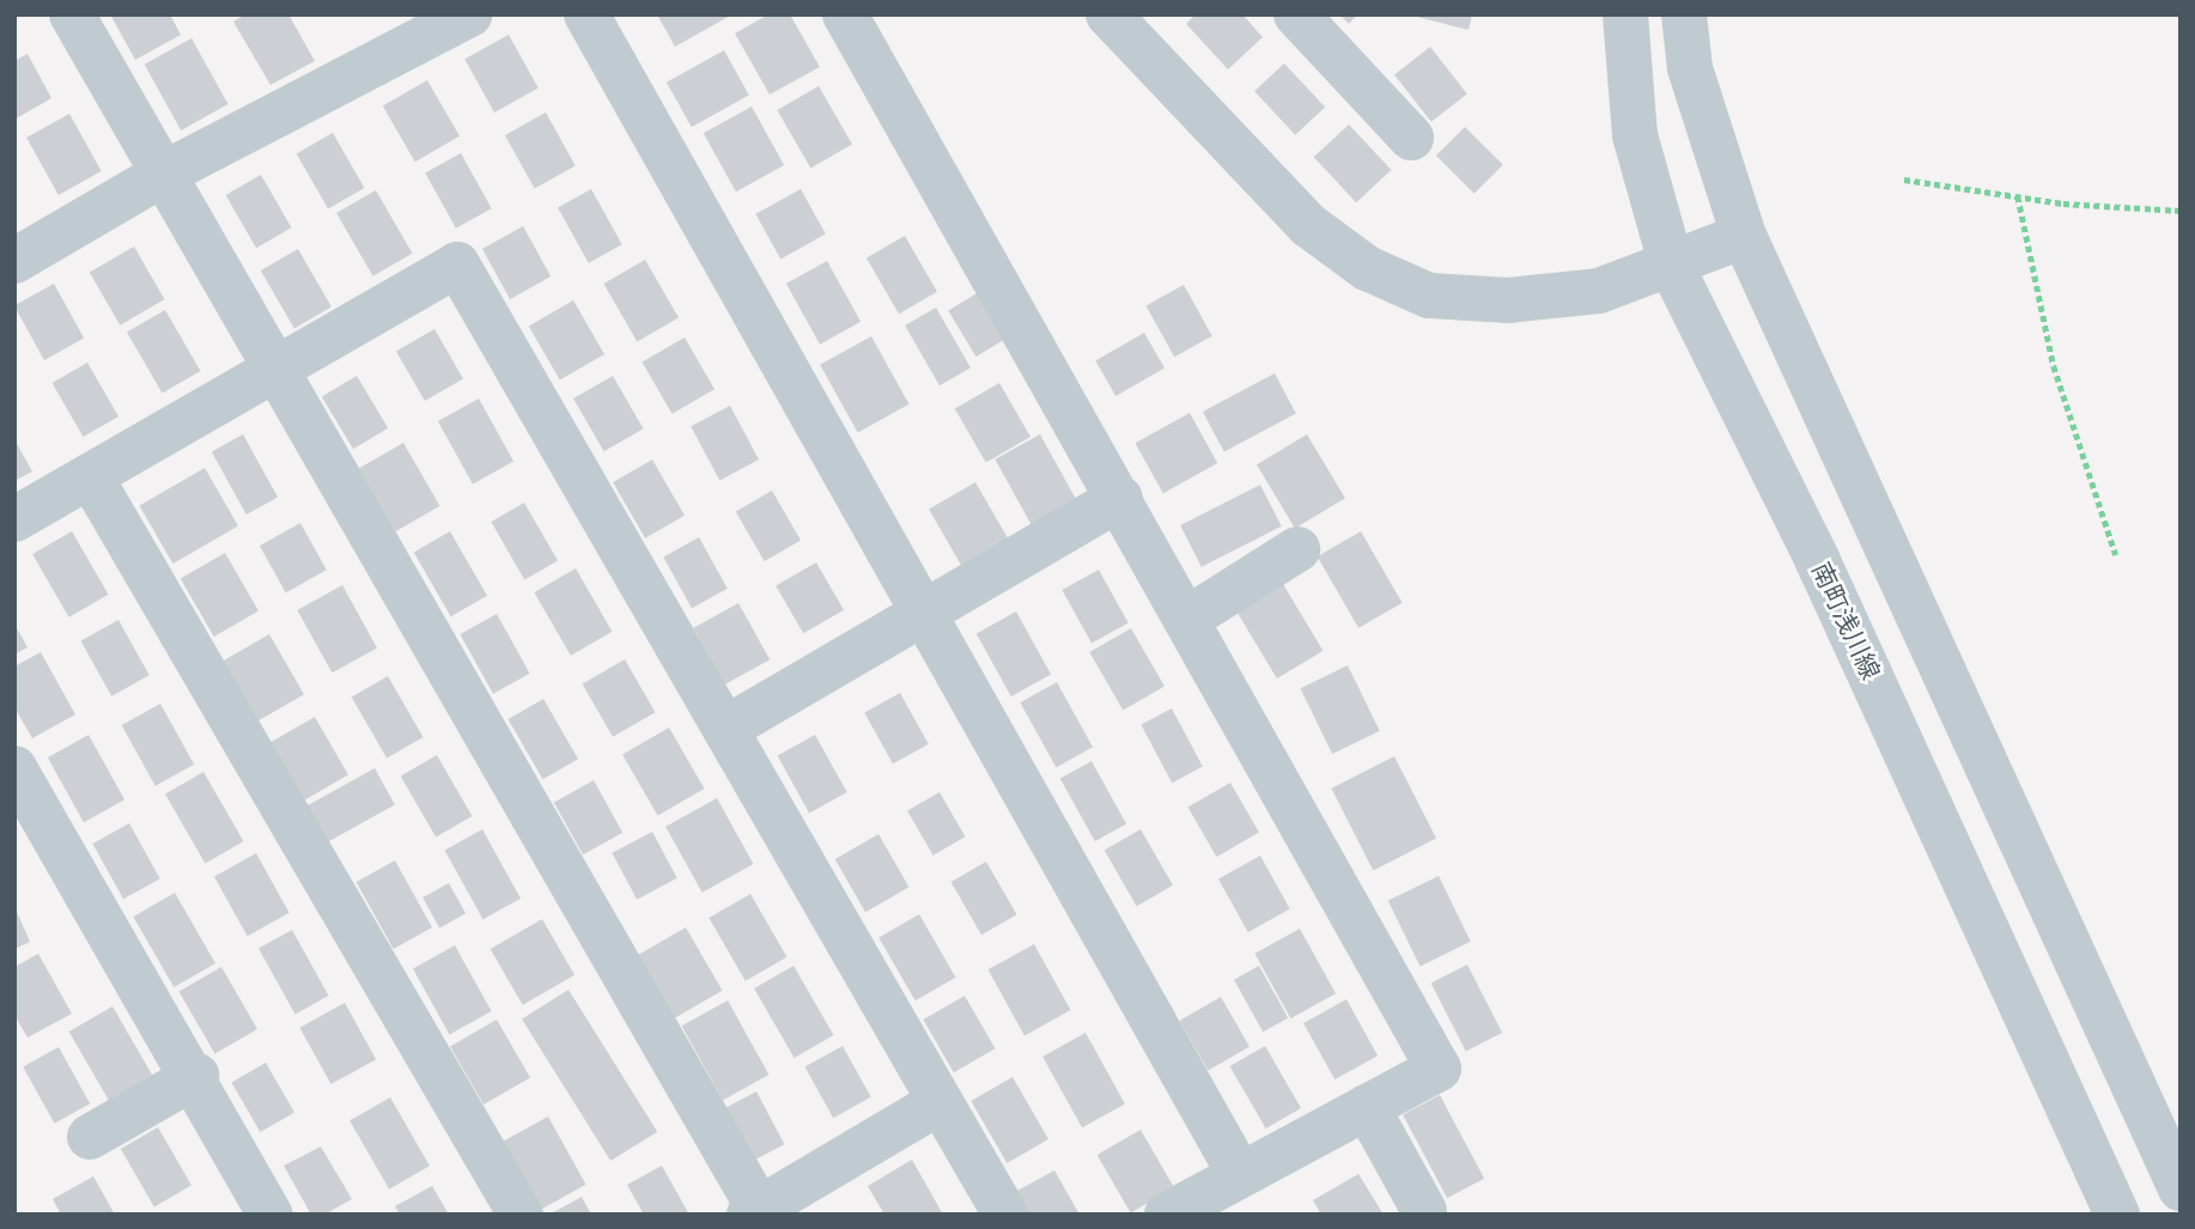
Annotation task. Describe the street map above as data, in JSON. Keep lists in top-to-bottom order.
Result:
{
  "streets": {
    "street": ["南町浅川線"]
  }
}
